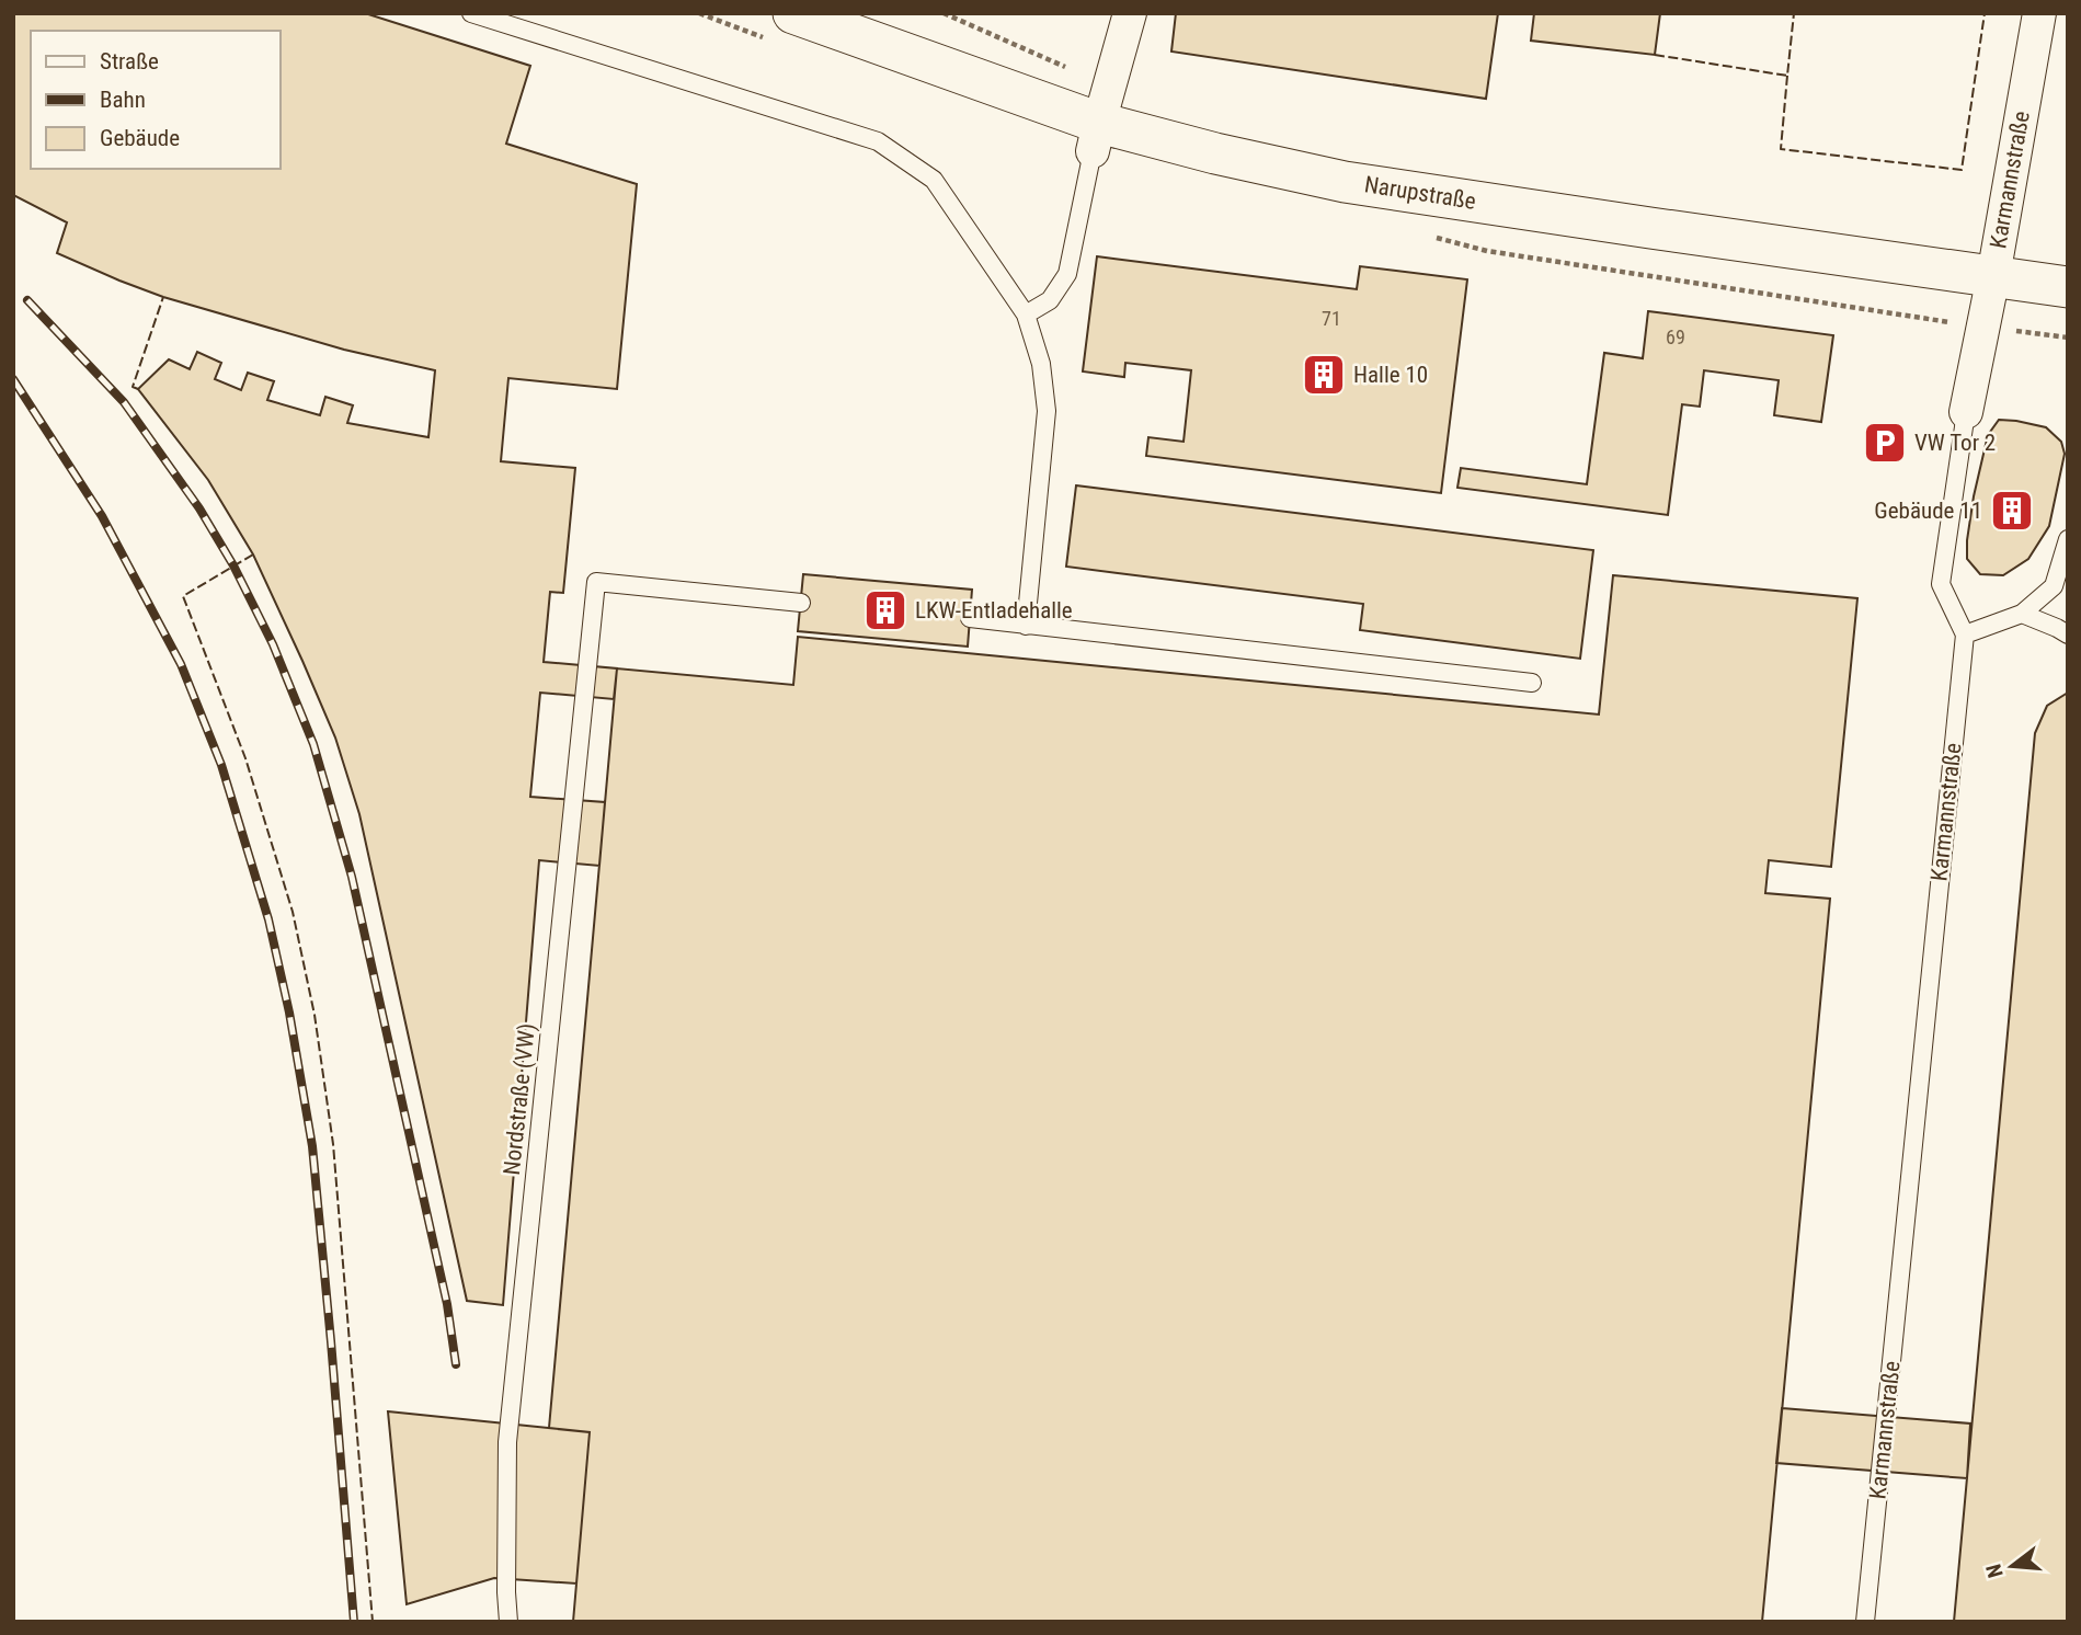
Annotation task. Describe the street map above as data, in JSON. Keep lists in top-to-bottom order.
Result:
{
  "streets": {
    "street": ["Karmannstraße", "Narupstraße"],
    "lane": ["Nordstraße (VW)"]
  },
  "crossings": [
    ["Karmannstraße", "Narupstraße"]
  ],
  "places": {
    "building": ["Halle 10", "Gebäude 11", "LKW-Entladehalle"],
    "parking": ["VW Tor 2"]
  },
  "house_numbers": ["71", "69"],
  "legend": ["Straße", "Bahn", "Gebäude"],
  "north": "left"
}
